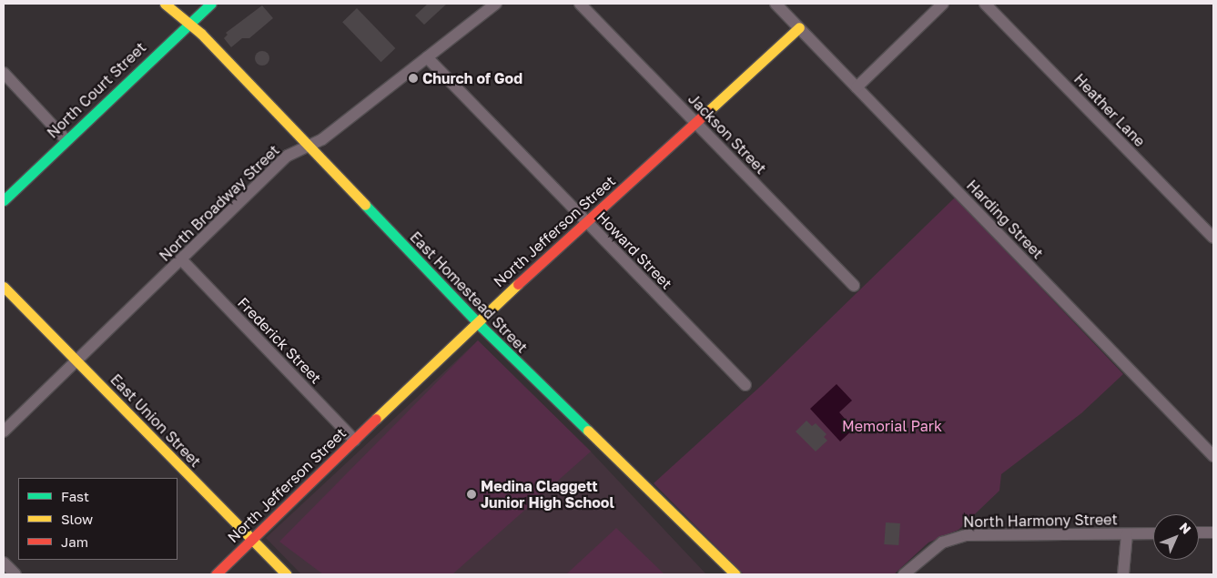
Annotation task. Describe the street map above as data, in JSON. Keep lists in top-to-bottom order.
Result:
{
  "streets": {
    "street": [
      "North Court Street",
      "Heather Lane",
      "Jackson Street",
      "North Broadway Street",
      "Harding Street",
      "North Jefferson Street",
      "Howard Street",
      "East Homestead Street",
      "Frederick Street",
      "East Union Street",
      "North Harmony Street"
    ]
  },
  "crossings": [
    ["North Court Street", "East Homestead Street"],
    ["Jackson Street", "North Jefferson Street"],
    ["North Broadway Street", "Howard Street"],
    ["North Broadway Street", "East Homestead Street"],
    ["North Broadway Street", "Frederick Street"],
    ["North Broadway Street", "East Union Street"],
    ["Harding Street", "North Jefferson Street"],
    ["North Jefferson Street", "Howard Street"],
    ["North Jefferson Street", "East Homestead Street"],
    ["North Jefferson Street", "Frederick Street"],
    ["North Jefferson Street", "East Union Street"]
  ],
  "parks": ["Memorial Park"],
  "places": ["Church of God", "Medina Claggett Junior High School"],
  "legend": ["Fast", "Slow", "Jam"],
  "north": "top right"
}
